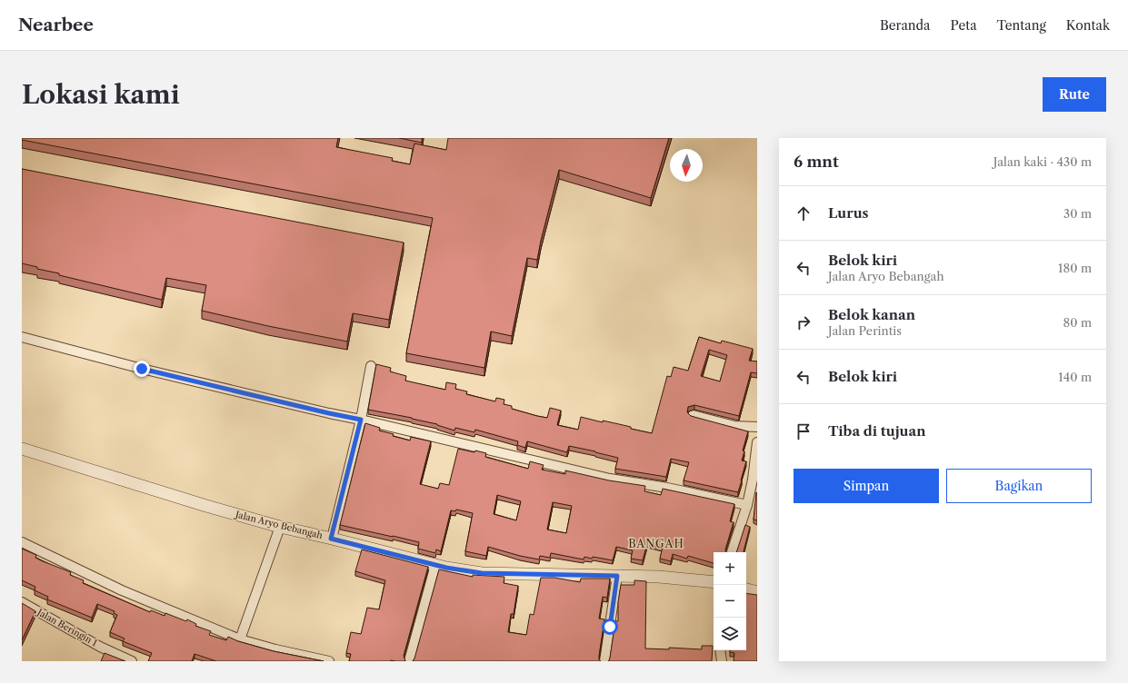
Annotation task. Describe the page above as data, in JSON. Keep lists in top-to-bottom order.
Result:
{
  "streets": {
    "street": ["Jalan Aryo Bebangah", "Jalan Beringin 1"]
  },
  "districts": ["BANGAH"],
  "north": "bottom",
  "page": {
    "header": "Nearbee",
    "nav": [
      "Beranda",
      "Peta",
      "Tentang",
      "Kontak"
    ],
    "buttons": [
      "Rute",
      ["Simpan", "Bagikan"]
    ],
    "title": "Lokasi kami",
    "heading": ["6 mnt", "Jalan kaki · 430 m"],
    "list": [
      ["Lurus", "30 m"],
      ["Belok kiri", "Jalan Aryo Bebangah", "180 m"],
      ["Belok kanan", "Jalan Perintis", "80 m"],
      ["Belok kiri", "140 m"],
      "Tiba di tujuan"
    ],
    "map_buttons": ["+", "−"]
  }
}
